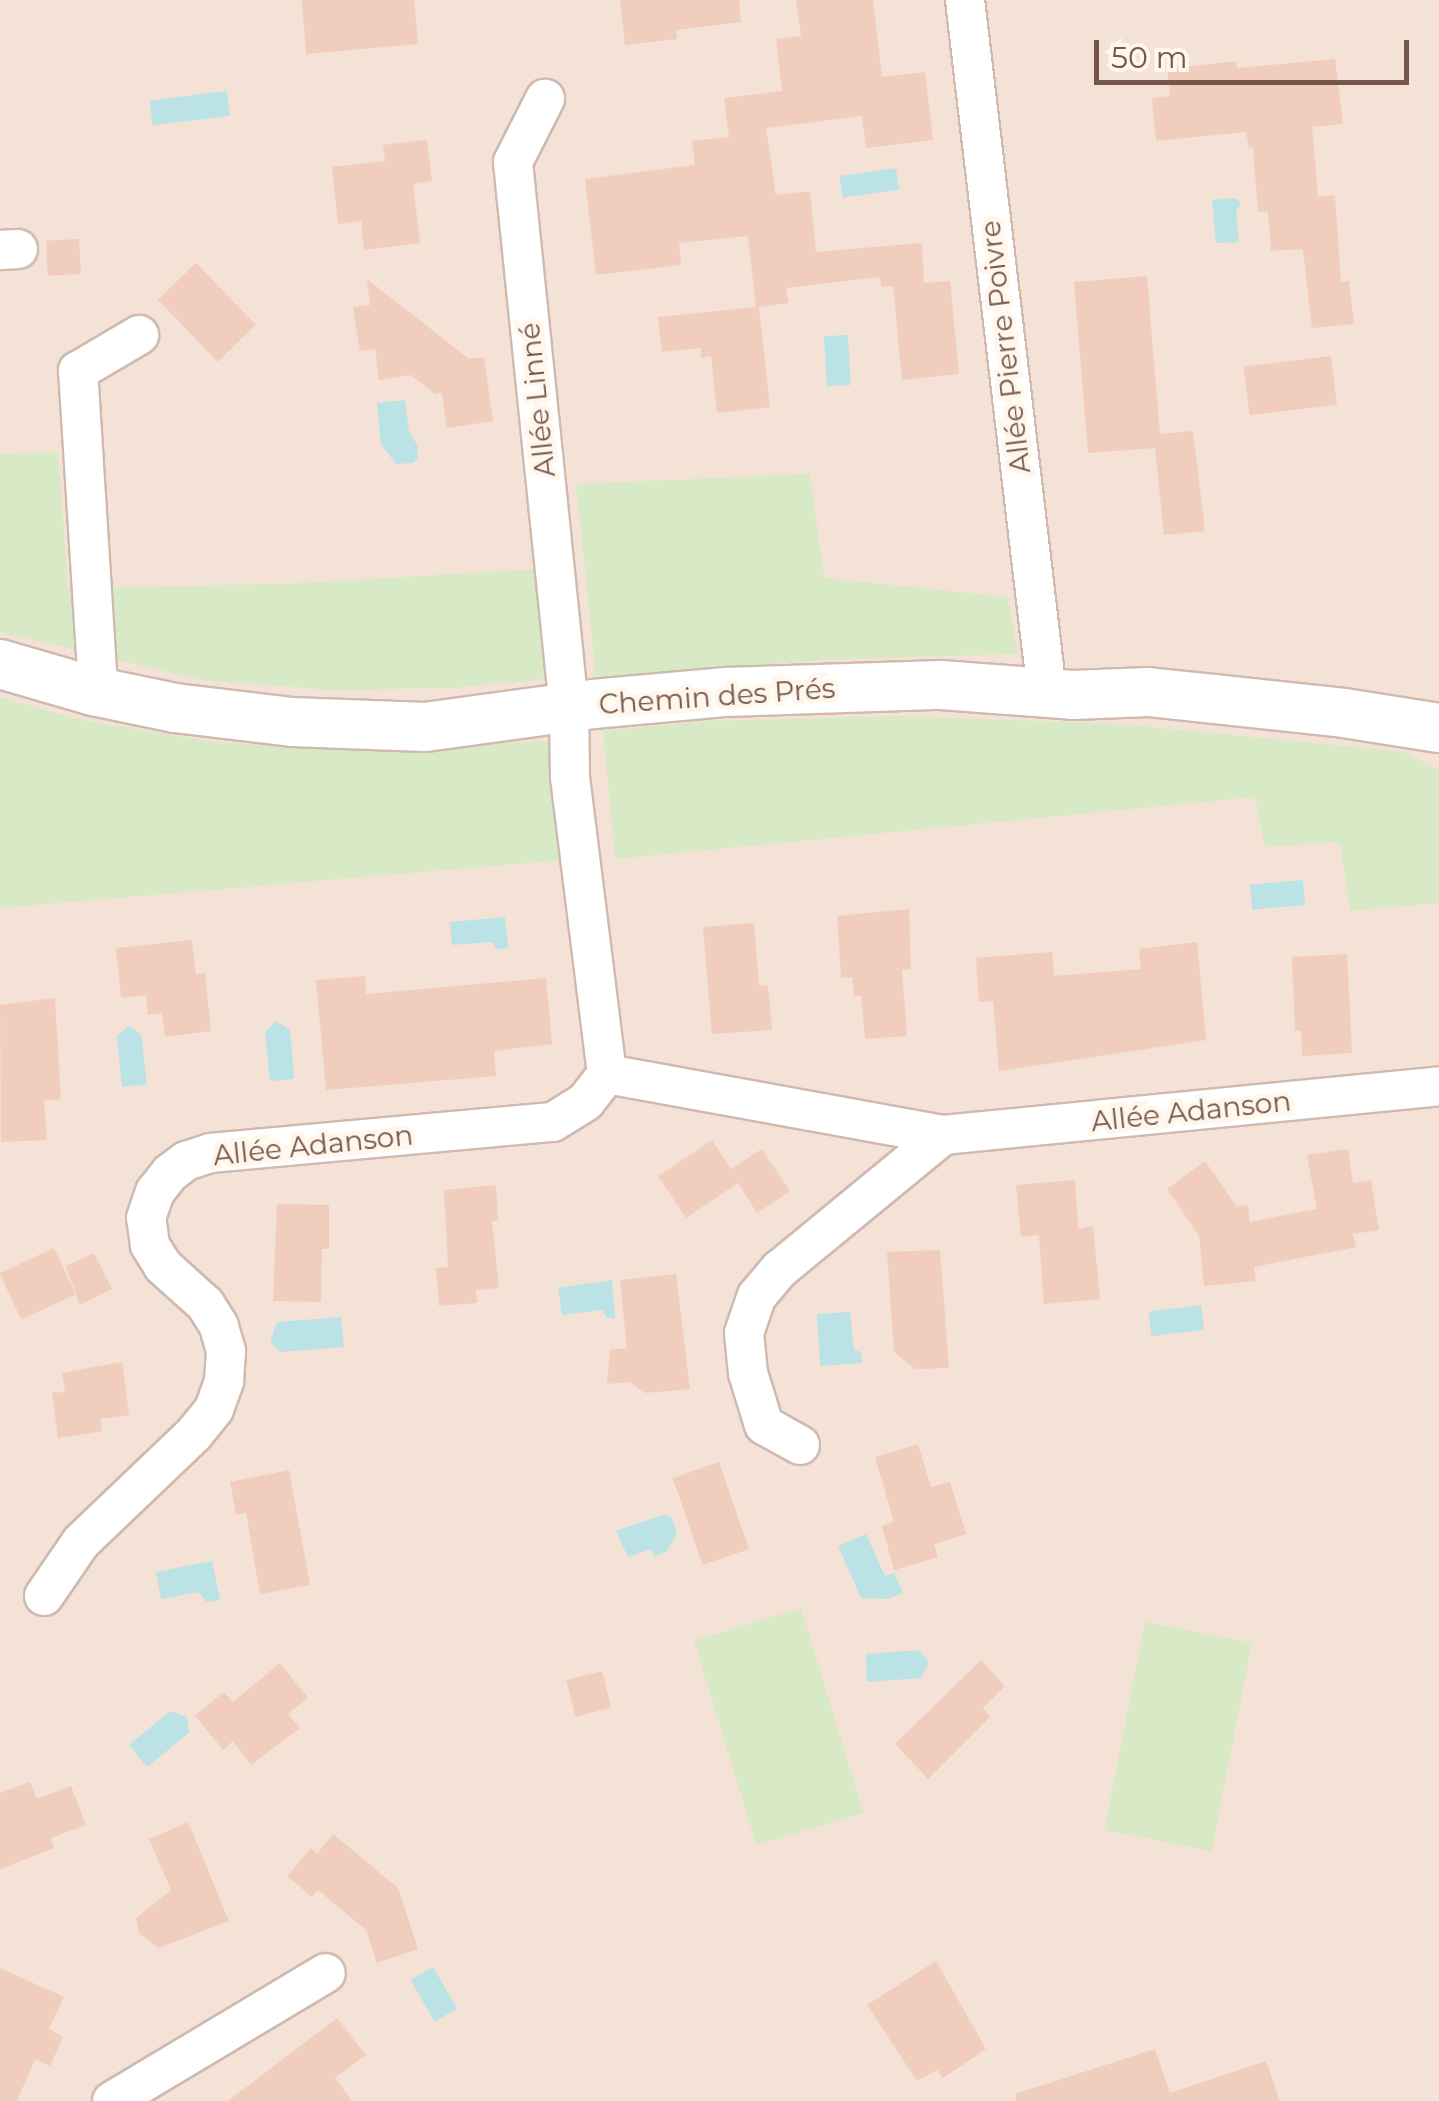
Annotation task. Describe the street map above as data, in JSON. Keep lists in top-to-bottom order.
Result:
{
  "streets": {
    "street": [
      "Allée Pierre Poivre",
      "Allée Linné",
      "Chemin des Prés",
      "Allée Adanson"
    ]
  },
  "crossings": [
    ["Allée Pierre Poivre", "Chemin des Prés"],
    ["Allée Linné", "Chemin des Prés"]
  ],
  "scale_bar": "50 m"
}
